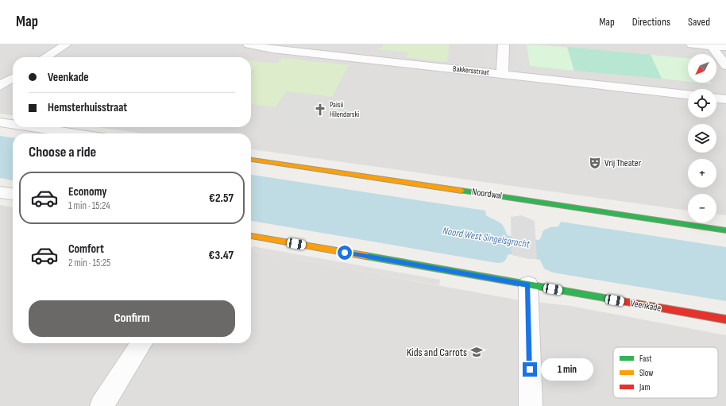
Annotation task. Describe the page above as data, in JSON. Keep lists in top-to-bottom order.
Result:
{
  "streets": {
    "street": ["Bakkersstraat", "Noordwal", "Veenkade"]
  },
  "water": ["Noord West Singelsgracht"],
  "places": {
    "church": ["Paisii Hilendarski"],
    "theatre": ["Vrij Theater"],
    "school or university": ["Kids and Carrots"]
  },
  "legend": ["Fast", "Slow", "Jam"],
  "north": "bottom left",
  "page": {
    "header": "Map",
    "nav": ["Map", "Directions", "Saved"],
    "map_buttons": ["+", "−"],
    "banner": ["Veenkade", "Hemsterhuisstraat"],
    "heading": "Choose a ride",
    "list": [
      {
        "name": "Economy",
        "note": "1 min · 15:24",
        "value": "€2.57"
      },
      {
        "name": "Comfort",
        "note": "2 min · 15:25",
        "value": "€3.47"
      }
    ],
    "buttons": "Confirm",
    "bubble": "1 min"
  }
}
